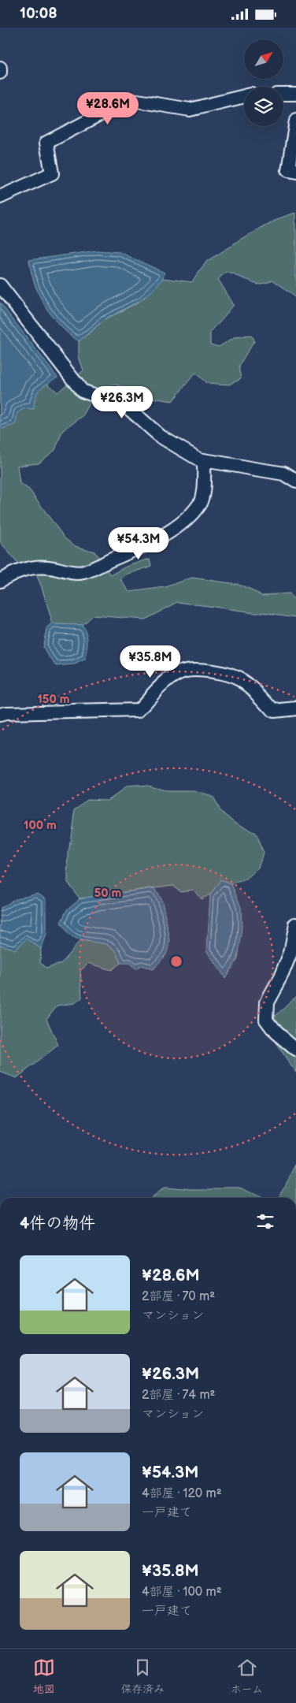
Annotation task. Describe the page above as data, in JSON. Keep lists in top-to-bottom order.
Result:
{
  "north": "top right",
  "page": {
    "status": "10:08",
    "price": [
      "¥28.6M",
      "¥26.3M",
      "¥54.3M",
      "¥35.8M"
    ],
    "heading": "4件の物件",
    "list": [
      {
        "name": "¥28.6M",
        "note": "2部屋 · 70 m² · マンション"
      },
      {
        "name": "¥26.3M",
        "note": "2部屋 · 74 m² · マンション"
      },
      {
        "name": "¥54.3M",
        "note": "4部屋 · 120 m² · 一戸建て"
      },
      {
        "name": "¥35.8M",
        "note": "4部屋 · 100 m² · 一戸建て"
      }
    ],
    "tabs": ["地図", "保存済み", "ホーム"]
  },
  "rings": ["150 m", "100 m", "50 m"]
}
